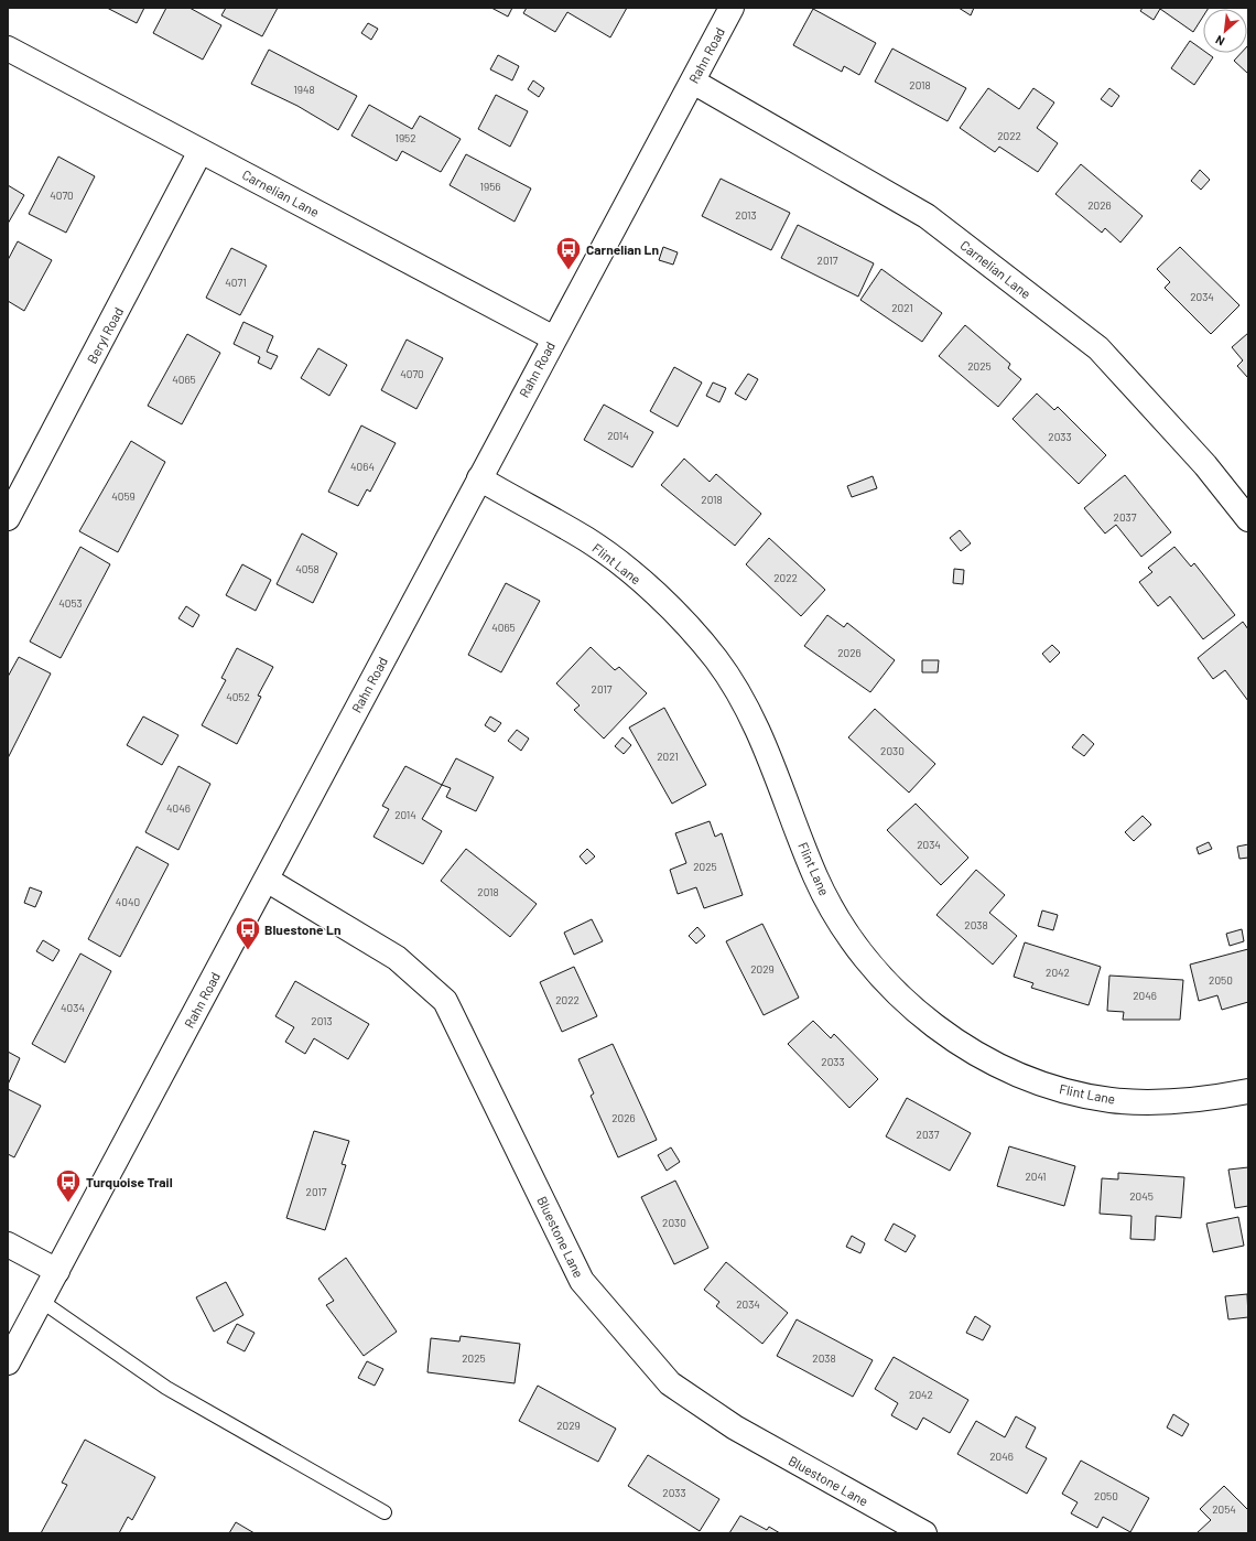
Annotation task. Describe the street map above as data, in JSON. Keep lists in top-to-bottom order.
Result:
{
  "streets": {
    "street": [
      "Rahn Road",
      "Carnelian Lane",
      "Beryl Road",
      "Flint Lane",
      "Bluestone Lane"
    ]
  },
  "crossings": [
    ["Rahn Road", "Carnelian Lane"],
    ["Rahn Road", "Flint Lane"],
    ["Rahn Road", "Bluestone Lane"],
    ["Carnelian Lane", "Beryl Road"]
  ],
  "places": {
    "bus stop": ["Carnelian Ln", "Bluestone Ln", "Turquoise Trail"]
  },
  "house_numbers": [
    "2018",
    "1948",
    "2022",
    "1952",
    "1956",
    "4070",
    "2026",
    "2013",
    "2017",
    "4071",
    "2034",
    "2021",
    "2025",
    "4070",
    "4065",
    "2014",
    "2033",
    "4064",
    "4059",
    "2018",
    "2037",
    "4058",
    "2022",
    "4053",
    "4065",
    "2026",
    "2017",
    "4052",
    "2030",
    "2021",
    "4046",
    "2014",
    "2034",
    "2025",
    "2018",
    "4040",
    "2038",
    "2029",
    "2042",
    "2050",
    "2046",
    "2022",
    "4034",
    "2013",
    "2033",
    "2026",
    "2037",
    "2041",
    "2017",
    "2045",
    "2030",
    "2034",
    "2025",
    "2038",
    "2042",
    "2029",
    "2046",
    "2033",
    "2050",
    "2054"
  ],
  "north": "bottom left"
}
